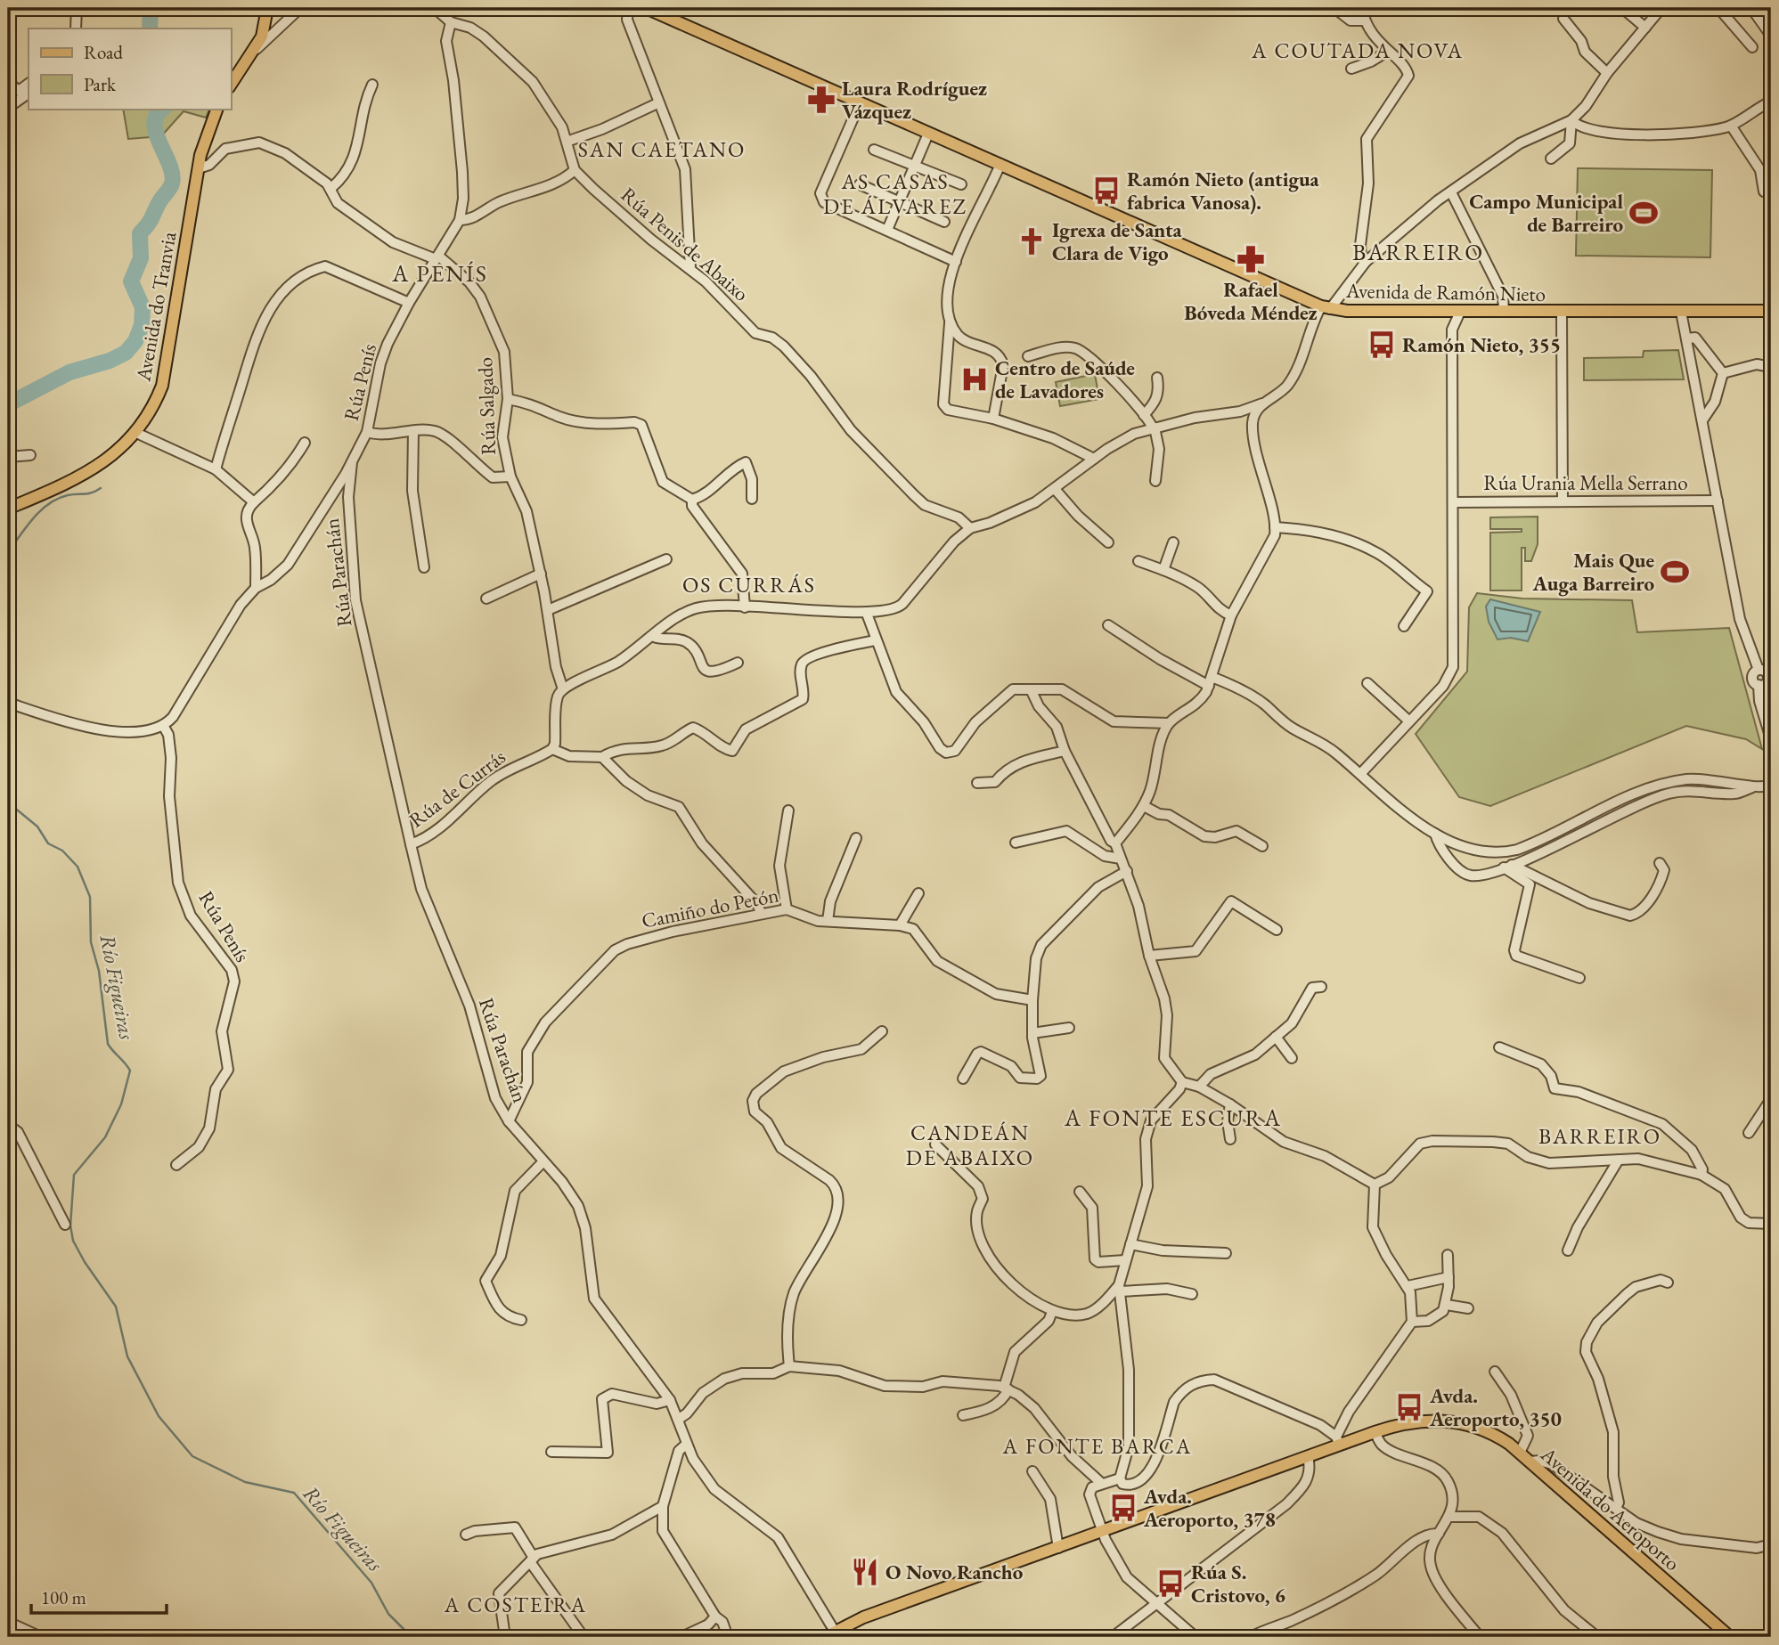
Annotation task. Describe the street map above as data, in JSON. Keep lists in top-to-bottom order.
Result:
{
  "streets": {
    "main road": ["Avenida de Ramón Nieto", "Avenida do Tranvia", "Avenida do Aeroporto"],
    "street": [
      "Rúa Penis de Abaixo",
      "Rúa Penís",
      "Rúa Salgado",
      "Rúa Urania Mella Serrano",
      "Rúa Parachán",
      "Rúa de Currás",
      "Camiño do Petón"
    ]
  },
  "crossings": [
    ["Avenida do Tranvia", "Rúa Salgado"],
    ["Rúa Penís", "Rúa Salgado"],
    ["Rúa Penís", "Rúa Parachán"],
    ["Rúa Parachán", "Rúa de Currás"],
    ["Rúa Parachán", "Camiño do Petón"],
    ["Rúa Parachán", "Avenida do Aeroporto"]
  ],
  "districts": [
    "A COUTADA NOVA",
    "SAN CAETANO",
    "AS CASAS DE ÁLVAREZ",
    "BARREIRO",
    "A PENÍS",
    "OS CURRÁS",
    "A FONTE ESCURA",
    "CANDEÁN DE ABAIXO",
    "BARREIRO",
    "A FONTE BARCA",
    "A COSTEIRA"
  ],
  "water": ["Río Figueiras"],
  "places": {
    "pharmacy": ["Laura Rodríguez Vázquez", "Rafael Bóveda Méndez"],
    "bus stop": [
      "Ramón Nieto (antigua fabrica Vanosa).",
      "Ramón Nieto, 355",
      "Avda. Aeroporto, 350",
      "Avda. Aeroporto, 378",
      "Rúa S. Cristovo, 6"
    ],
    "sports": ["Campo Municipal de Barreiro", "Mais Que Auga Barreiro"],
    "church": ["Igrexa de Santa Clara de Vigo"],
    "hospital": ["Centro de Saúde de Lavadores"],
    "restaurant": ["O Novo Rancho"]
  },
  "legend": ["Road", "Park"],
  "scale_bar": "100 m"
}
